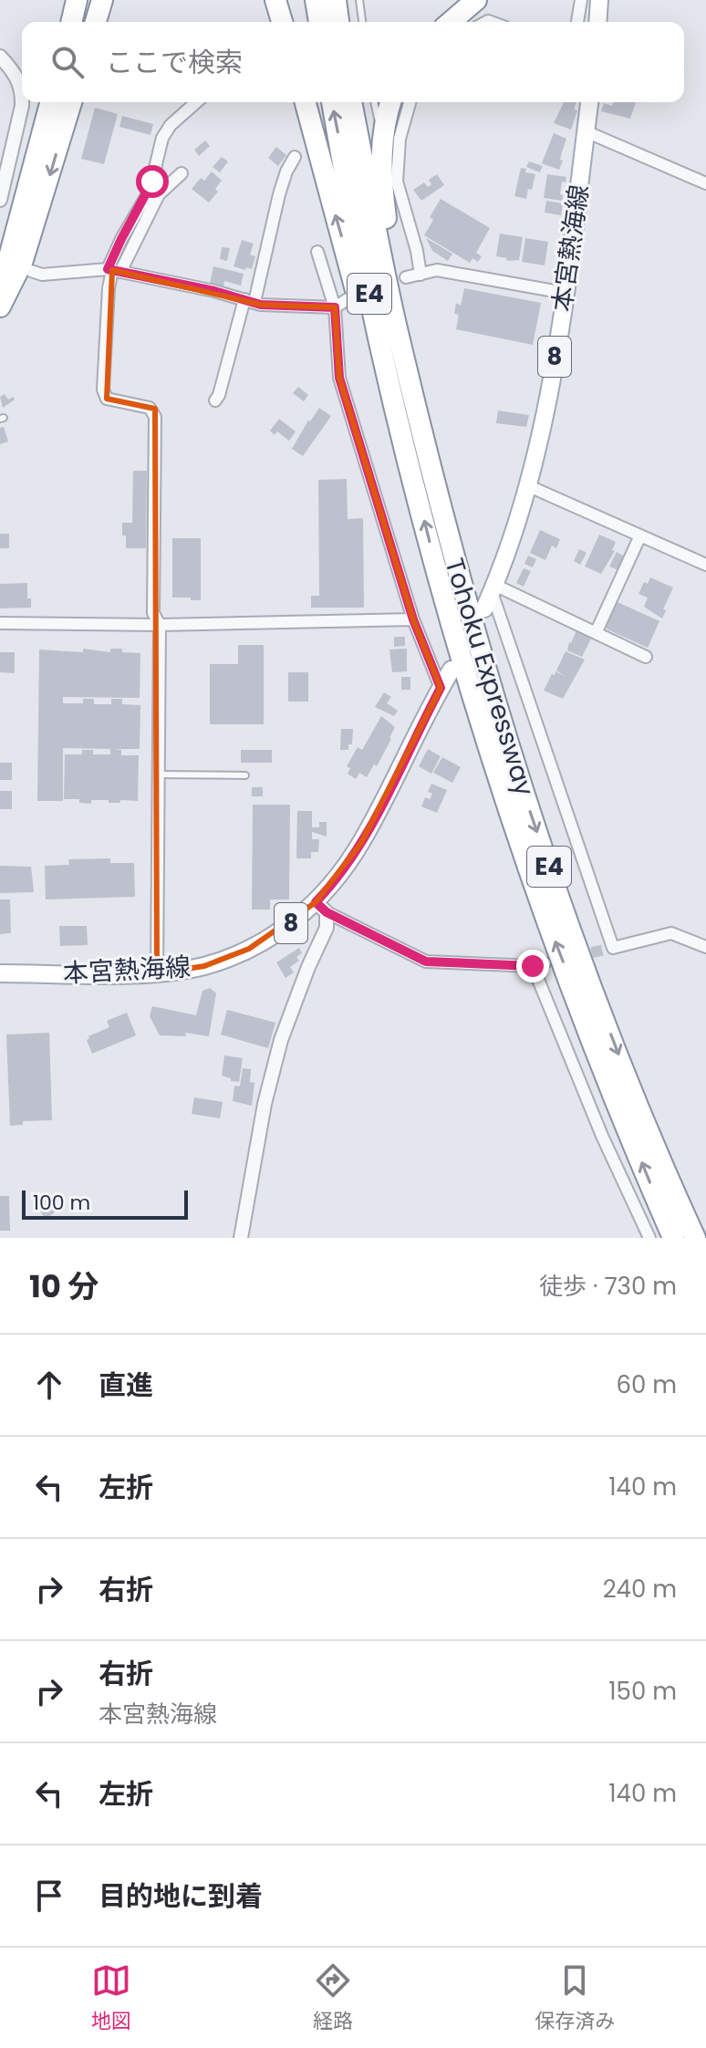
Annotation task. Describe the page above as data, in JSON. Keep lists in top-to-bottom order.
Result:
{
  "streets": {
    "highway": ["E4", "Tohoku Expressway"],
    "main road": ["本宮熱海線", "8"]
  },
  "scale_bar": "100 m",
  "page": {
    "search": "ここで検索",
    "scale": "100 m",
    "heading": ["10 分", "徒歩 · 730 m"],
    "list": [
      ["直進", "60 m"],
      ["左折", "140 m"],
      ["右折", "240 m"],
      ["右折", "本宮熱海線", "150 m"],
      ["左折", "140 m"],
      "目的地に到着"
    ],
    "nav": ["地図", "経路", "保存済み"]
  }
}
